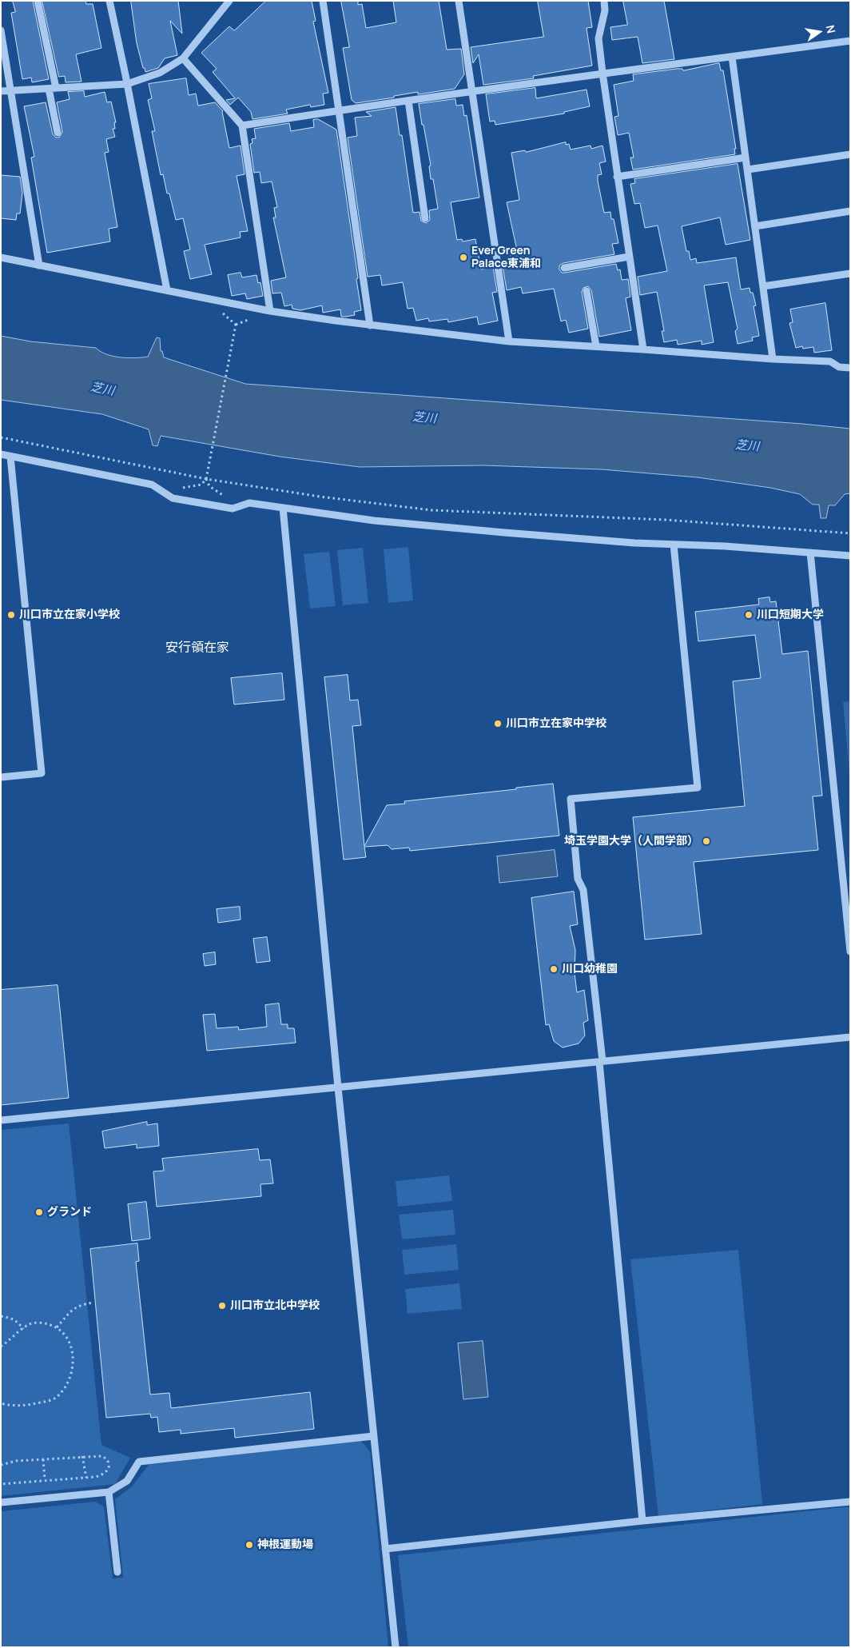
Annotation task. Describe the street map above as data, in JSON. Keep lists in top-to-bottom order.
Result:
{
  "districts": ["安行領在家"],
  "water": ["芝川"],
  "places": [
    "Ever Green Palace東浦和",
    "川口市立在家小学校",
    "川口短期大学",
    "川口市立在家中学校",
    "埼玉学園大学（人間学部）",
    "川口幼稚園",
    "グランド",
    "川口市立北中学校",
    "神根運動場"
  ],
  "north": "right"
}
